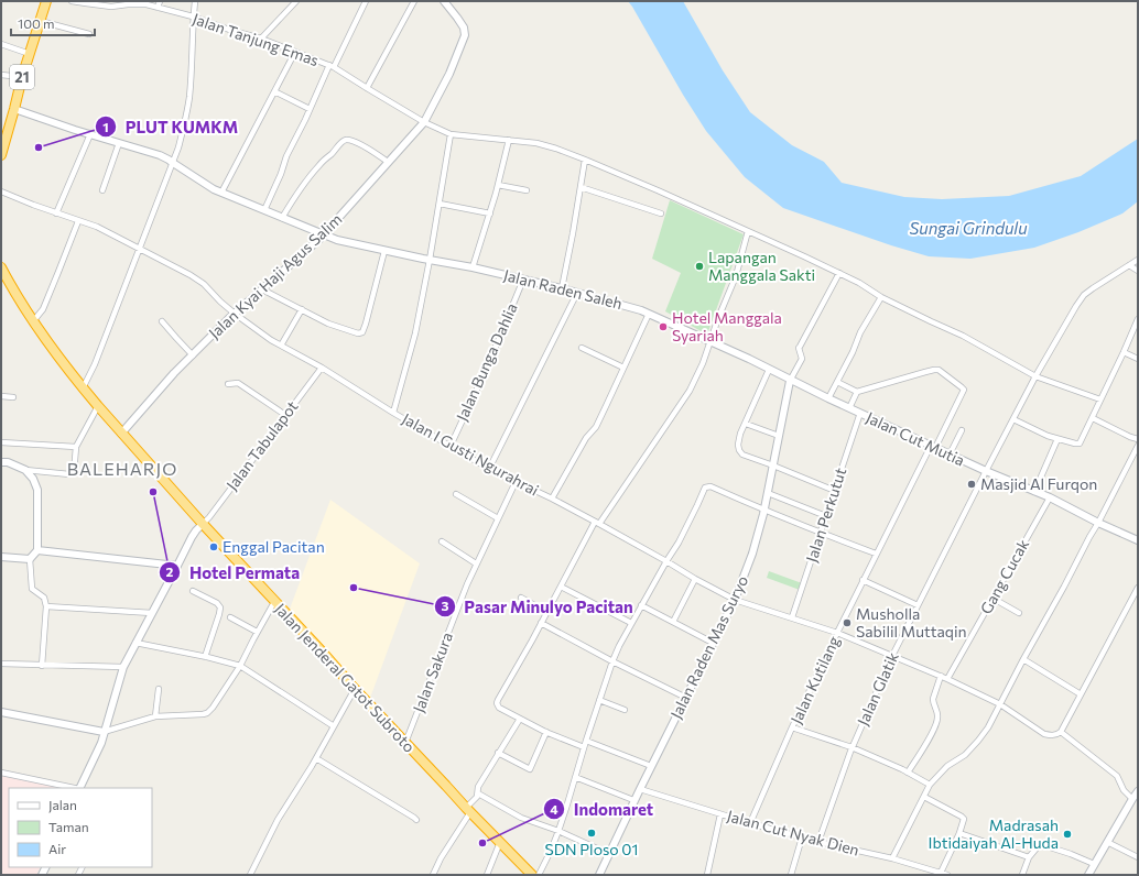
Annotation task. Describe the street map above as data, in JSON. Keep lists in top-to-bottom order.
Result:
{
  "streets": {
    "highway": ["21", "Jalan Jenderal Gatot Subroto"],
    "street": [
      "Jalan Tanjung Emas",
      "Jalan Kyai Haji Agus Salim",
      "Jalan Raden Saleh",
      "Jalan Bunga Dahlia",
      "Jalan Cut Mutia",
      "Jalan Tabulapot",
      "Jalan I Gusti Ngurahrai",
      "Jalan Perkutut",
      "Gang Cucak",
      "Jalan Raden Mas Suryo",
      "Jalan Sakura",
      "Jalan Kutilang",
      "Jalan Glatik",
      "Jalan Cut Nyak Dien"
    ]
  },
  "crossings": [
    ["Jalan Tanjung Emas", "Jalan Kyai Haji Agus Salim"],
    ["Jalan Tanjung Emas", "Jalan Glatik"],
    ["21", "Jalan Raden Saleh"],
    ["Jalan Kyai Haji Agus Salim", "Jalan Raden Saleh"],
    ["Jalan Kyai Haji Agus Salim", "Jalan I Gusti Ngurahrai"],
    ["Jalan Kyai Haji Agus Salim", "Jalan Jenderal Gatot Subroto"],
    ["Jalan Raden Saleh", "Jalan Bunga Dahlia"],
    ["Jalan Raden Saleh", "Jalan Cut Mutia"],
    ["Jalan Raden Saleh", "Jalan Raden Mas Suryo"],
    ["Jalan Bunga Dahlia", "Jalan I Gusti Ngurahrai"],
    ["Jalan Cut Mutia", "Jalan Perkutut"],
    ["Jalan Cut Mutia", "Gang Cucak"],
    ["Jalan Cut Mutia", "Jalan Raden Mas Suryo"],
    ["Jalan Cut Mutia", "Jalan Kutilang"],
    ["Jalan Cut Mutia", "Jalan Glatik"],
    ["Jalan Tabulapot", "Jalan I Gusti Ngurahrai"],
    ["Jalan Tabulapot", "Jalan Jenderal Gatot Subroto"],
    ["Jalan I Gusti Ngurahrai", "Jalan Perkutut"],
    ["Jalan I Gusti Ngurahrai", "Gang Cucak"],
    ["Jalan I Gusti Ngurahrai", "Jalan Raden Mas Suryo"],
    ["Jalan I Gusti Ngurahrai", "Jalan Sakura"],
    ["Jalan I Gusti Ngurahrai", "Jalan Kutilang"],
    ["Jalan I Gusti Ngurahrai", "Jalan Glatik"],
    ["Jalan Raden Mas Suryo", "Jalan Cut Nyak Dien"],
    ["Jalan Sakura", "Jalan Jenderal Gatot Subroto"],
    ["Jalan Kutilang", "Jalan Cut Nyak Dien"],
    ["Jalan Glatik", "Jalan Cut Nyak Dien"]
  ],
  "districts": ["BALEHARJO"],
  "water": ["Sungai Grindulu"],
  "places": [
    "PLUT KUMKM",
    "Lapangan Manggala Sakti",
    "Hotel Manggala Syariah",
    "Masjid Al Furqon",
    "Hotel Permata",
    "Enggal Pacitan",
    "Pasar Minulyo Pacitan",
    "Musholla Sabilil Muttaqin",
    "SDN Ploso 01",
    "Madrasah Ibtidaiyah Al-Huda",
    "Indomaret"
  ],
  "legend": ["Jalan", "Taman", "Air"],
  "scale_bar": "100 m"
}
